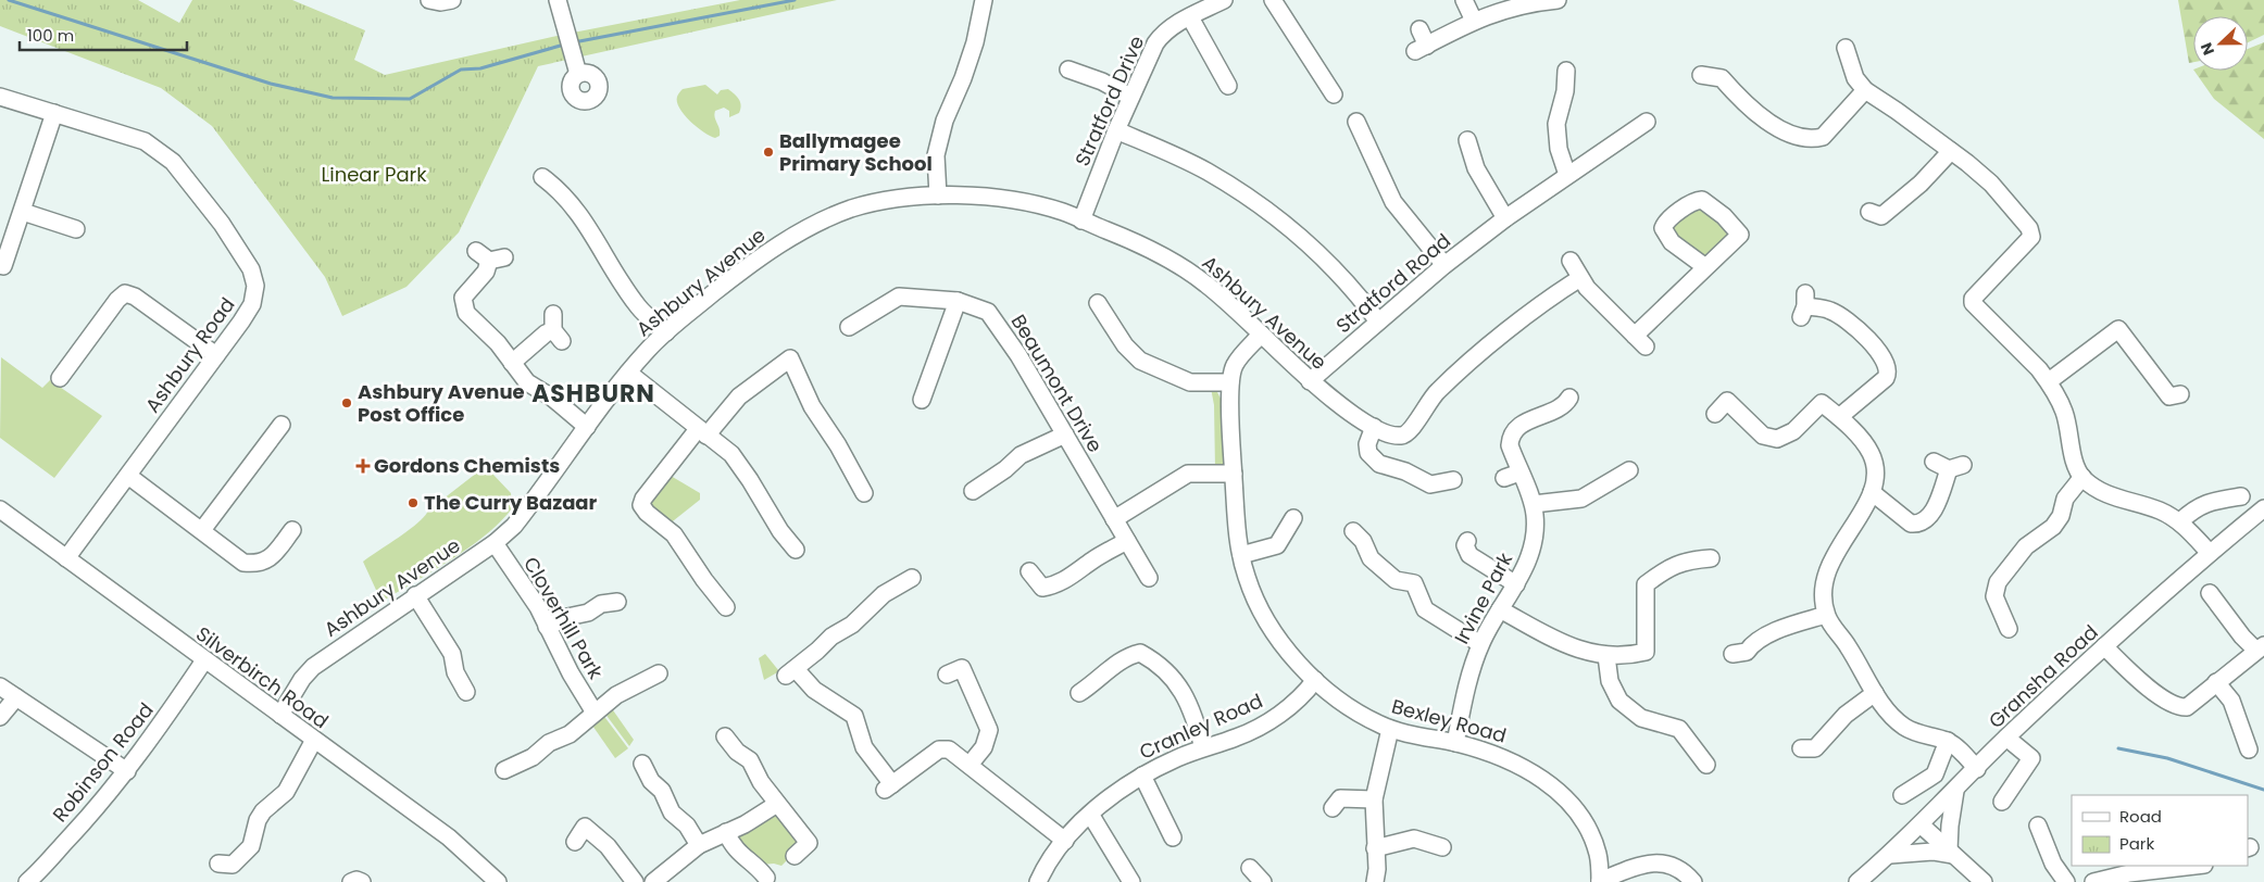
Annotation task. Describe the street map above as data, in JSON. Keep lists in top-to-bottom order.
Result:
{
  "streets": {
    "street": [
      "Stratford Drive",
      "Ashbury Avenue",
      "Stratford Road",
      "Ashbury Road",
      "Beaumont Drive",
      "Irvine Park",
      "Cloverhill Park",
      "Gransha Road",
      "Silverbirch Road",
      "Bexley Road",
      "Cranley Road",
      "Robinson Road"
    ]
  },
  "crossings": [
    ["Stratford Drive", "Ashbury Avenue"],
    ["Ashbury Avenue", "Stratford Road"],
    ["Ashbury Avenue", "Cloverhill Park"],
    ["Ashbury Avenue", "Silverbirch Road"],
    ["Ashbury Avenue", "Bexley Road"],
    ["Ashbury Road", "Silverbirch Road"],
    ["Irvine Park", "Bexley Road"],
    ["Silverbirch Road", "Robinson Road"],
    ["Bexley Road", "Cranley Road"]
  ],
  "districts": ["ASHBURN"],
  "parks": ["Linear Park"],
  "places": {
    "other": ["Ballymagee Primary School", "Ashbury Avenue Post Office", "The Curry Bazaar"],
    "health": ["Gordons Chemists"]
  },
  "legend": ["Road", "Park"],
  "scale_bar": "100 m",
  "north": "left"
}
